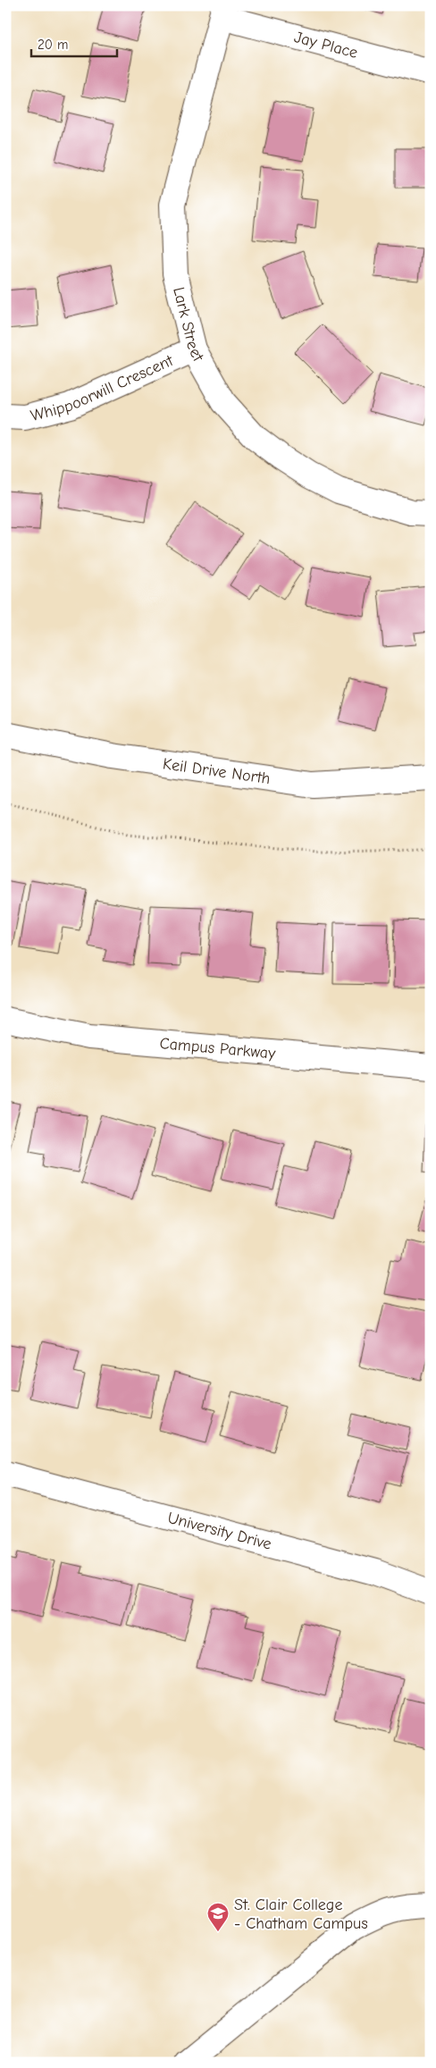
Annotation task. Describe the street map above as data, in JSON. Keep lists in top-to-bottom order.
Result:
{
  "streets": {
    "street": [
      "Jay Place",
      "Lark Street",
      "Whippoorwill Crescent",
      "Keil Drive North",
      "Campus Parkway",
      "University Drive"
    ]
  },
  "crossings": [
    ["Jay Place", "Lark Street"],
    ["Lark Street", "Whippoorwill Crescent"]
  ],
  "places": {
    "school or university": ["St. Clair College - Chatham Campus"]
  },
  "scale_bar": "20 m"
}
